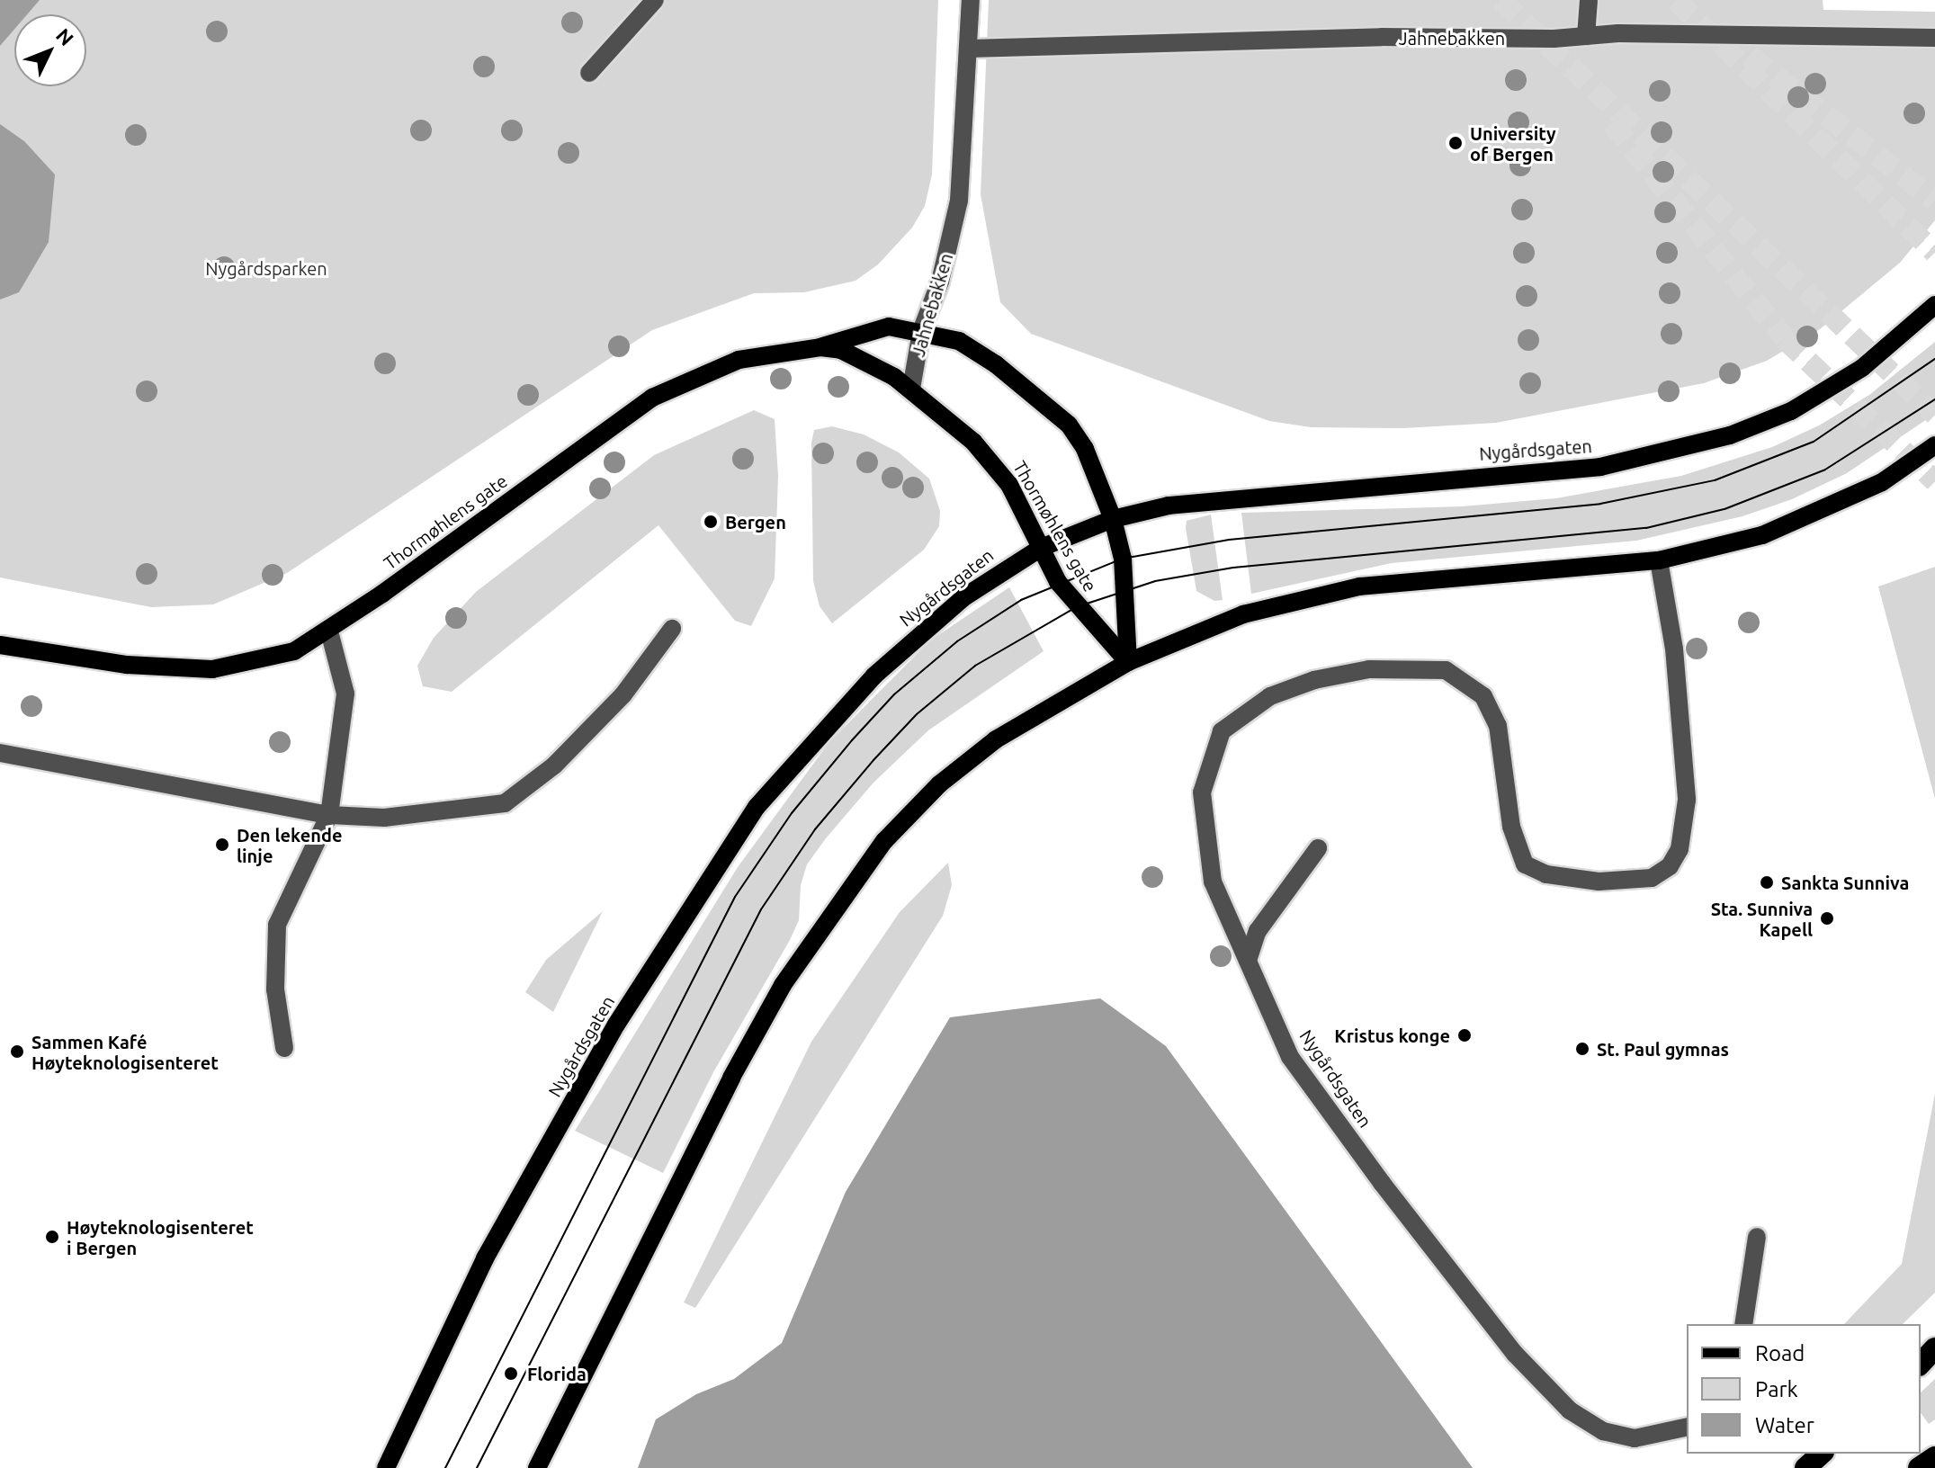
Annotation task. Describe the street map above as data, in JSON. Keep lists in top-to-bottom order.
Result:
{
  "streets": {
    "main road": ["Nygårdsgaten", "Thormøhlens gate"],
    "street": ["Jahnebakken"]
  },
  "crossings": [
    ["Jahnebakken", "Thormøhlens gate"],
    ["Nygårdsgaten", "Thormøhlens gate"]
  ],
  "parks": ["Nygårdsparken"],
  "places": [
    "University of Bergen",
    "Bergen",
    "Den lekende linje",
    "Sankta Sunniva",
    "Sta. Sunniva Kapell",
    "Kristus konge",
    "St. Paul gymnas",
    "Sammen Kafé Høyteknologisenteret",
    "Høyteknologisenteret i Bergen",
    "Florida"
  ],
  "legend": ["Road", "Park", "Water"],
  "north": "top right"
}
